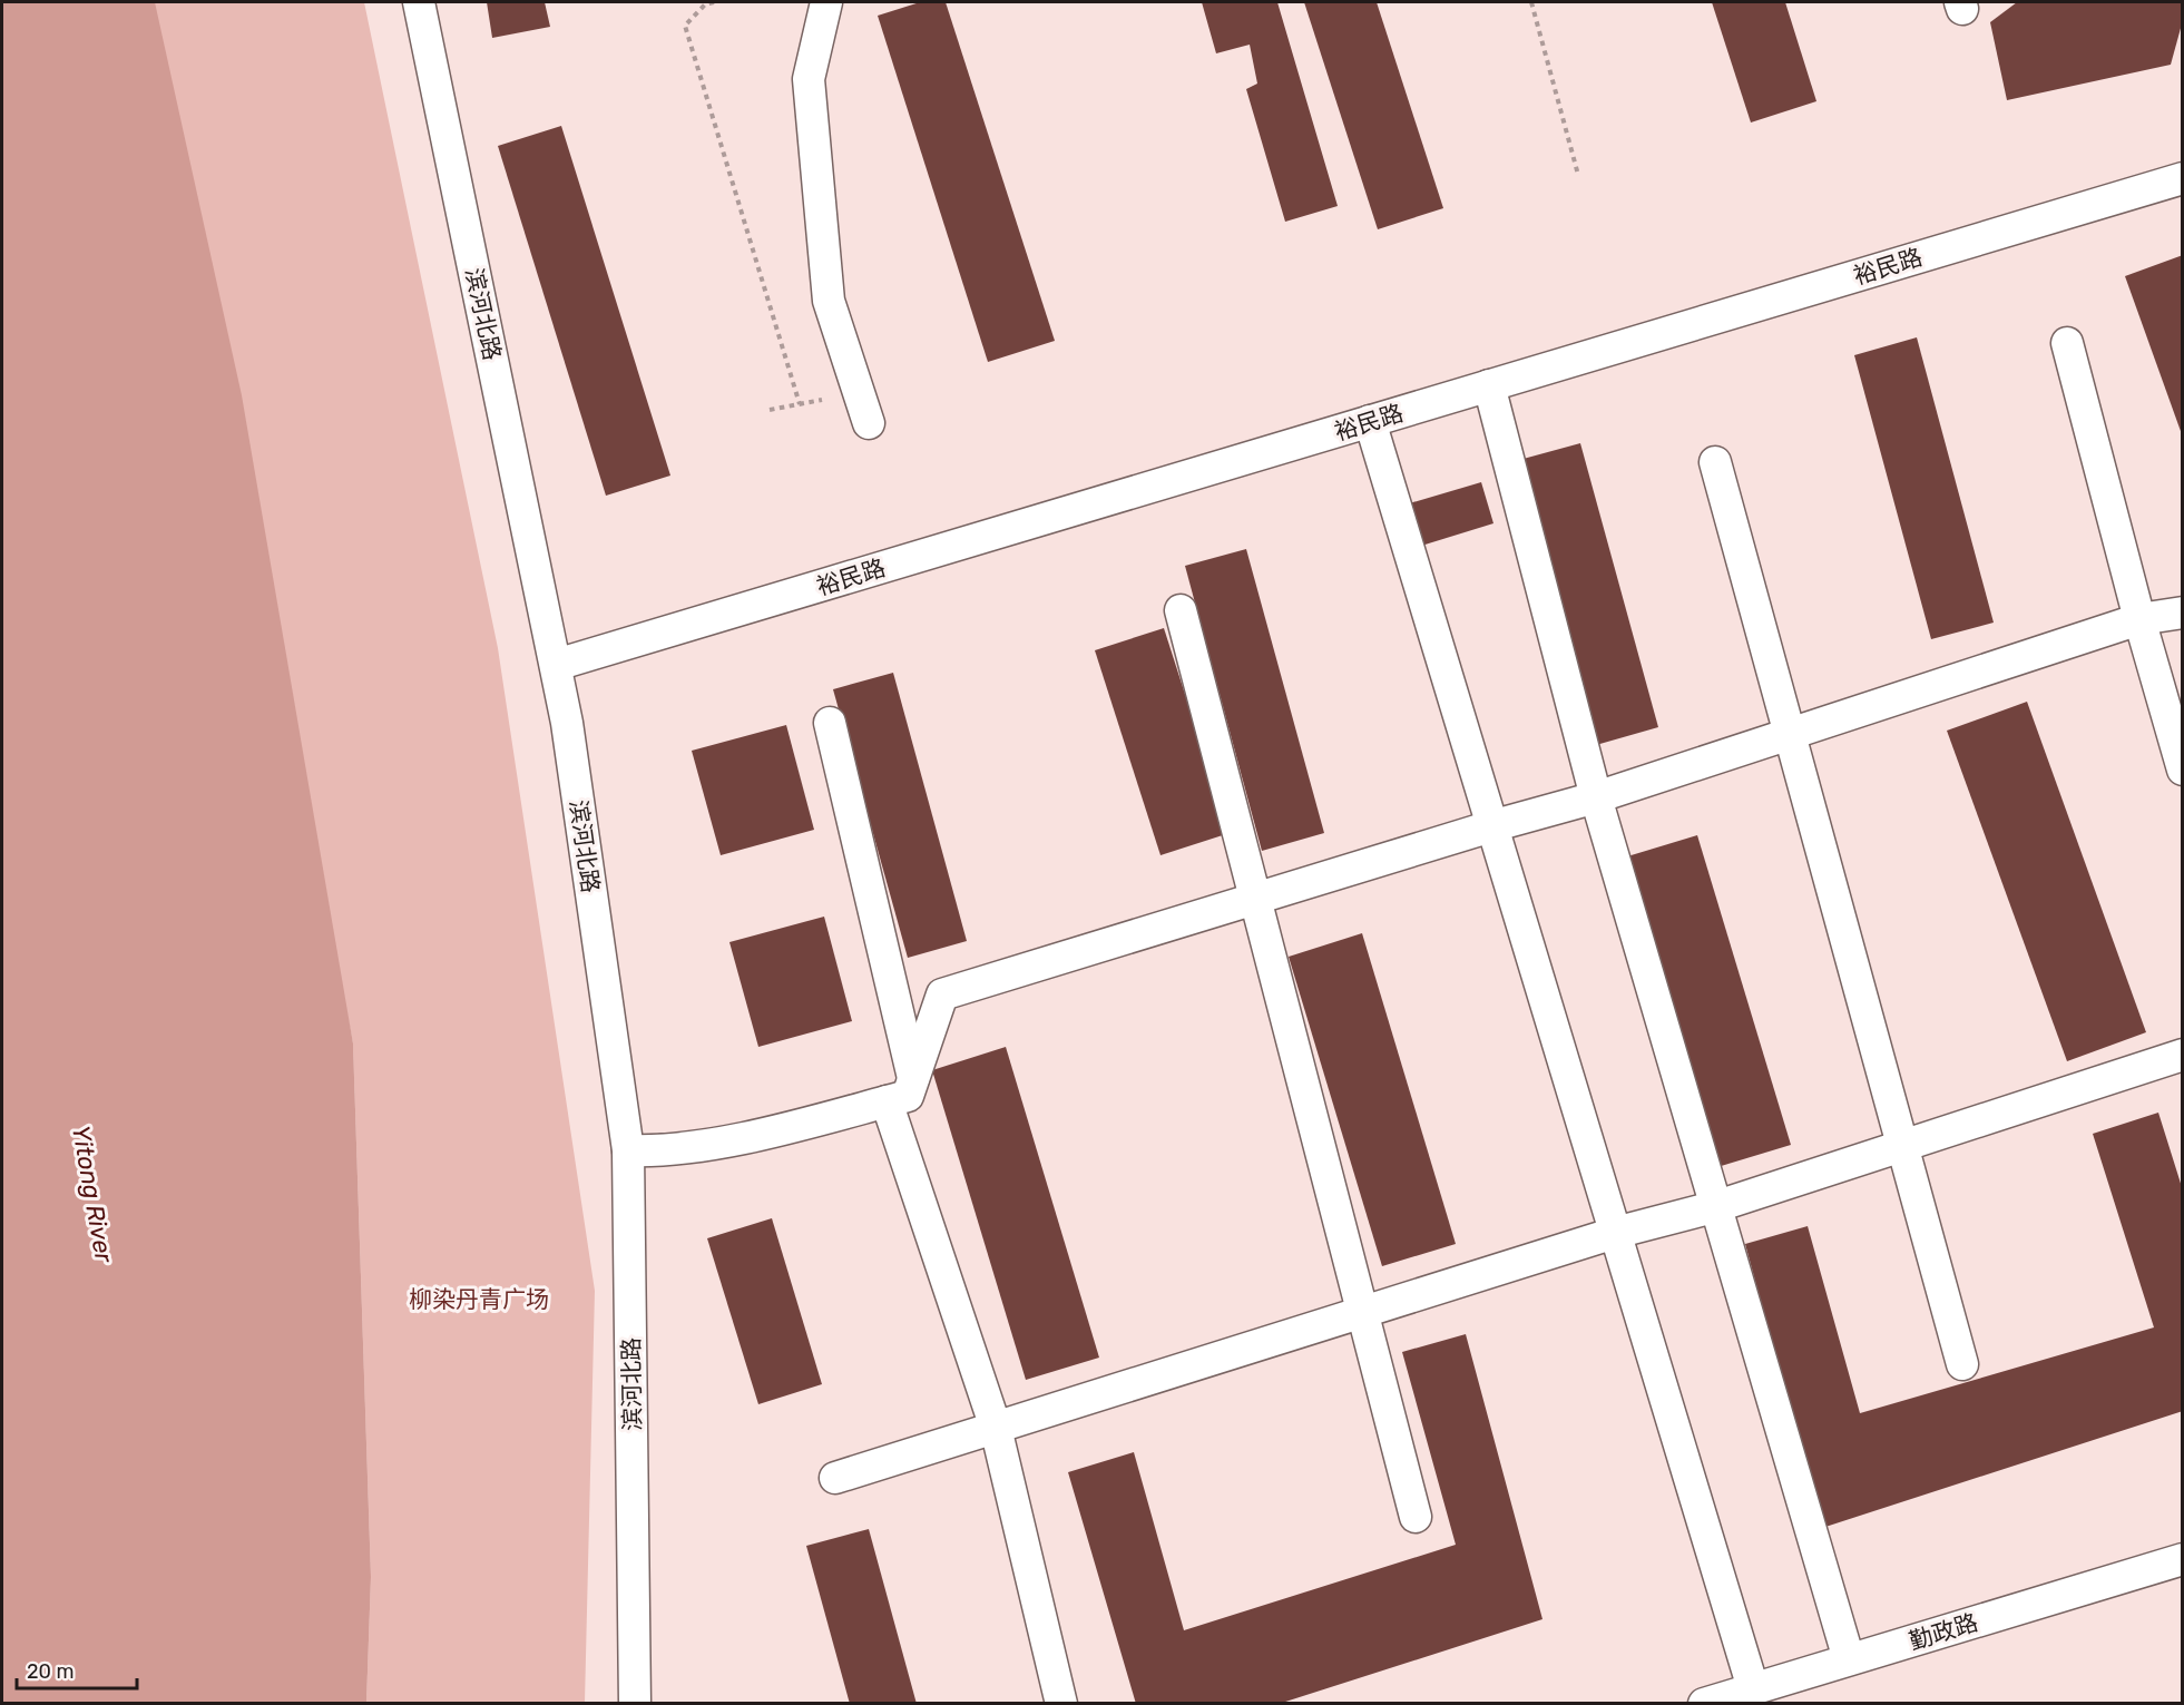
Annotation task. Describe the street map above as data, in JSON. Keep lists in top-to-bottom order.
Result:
{
  "streets": {
    "street": ["裕民路", "滨河北路", "勤政路"]
  },
  "crossings": [
    ["裕民路", "滨河北路"]
  ],
  "water": ["Yitong River"],
  "parks": ["柳染丹青广场"],
  "scale_bar": "20 m"
}
